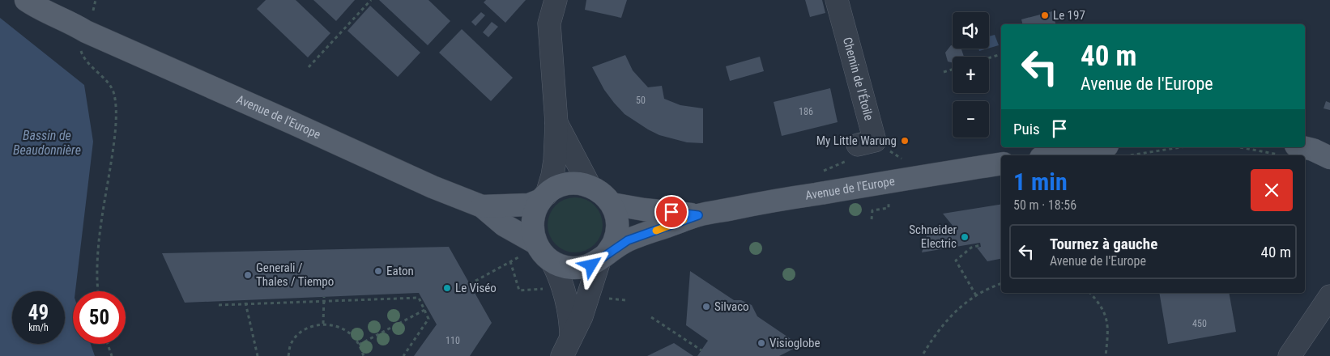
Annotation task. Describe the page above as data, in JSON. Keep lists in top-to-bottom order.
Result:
{
  "streets": {
    "main road": ["Avenue de l'Europe"],
    "street": ["Chemin de l'Étoile"]
  },
  "water": ["Bassin de Beaudonnière"],
  "places": [
    "Le 197",
    "My Little Warung",
    "Schneider Electric",
    "Eaton",
    "Generali / Thales / Tiempo",
    "Le Viséo",
    "Silvaco",
    "Visioglobe"
  ],
  "house_numbers": [
    "50",
    "186",
    "450",
    "110"
  ],
  "page": {
    "map_buttons": ["+", "−"],
    "turn": ["40 m", "Avenue de l'Europe"],
    "then": "Puis",
    "heading": ["1 min", "50 m · 18:56"],
    "list": [
      {
        "name": "Tournez à gauche",
        "note": "Avenue de l'Europe",
        "value": "40 m"
      }
    ],
    "speed": "49 km/h",
    "limit": "50"
  }
}
